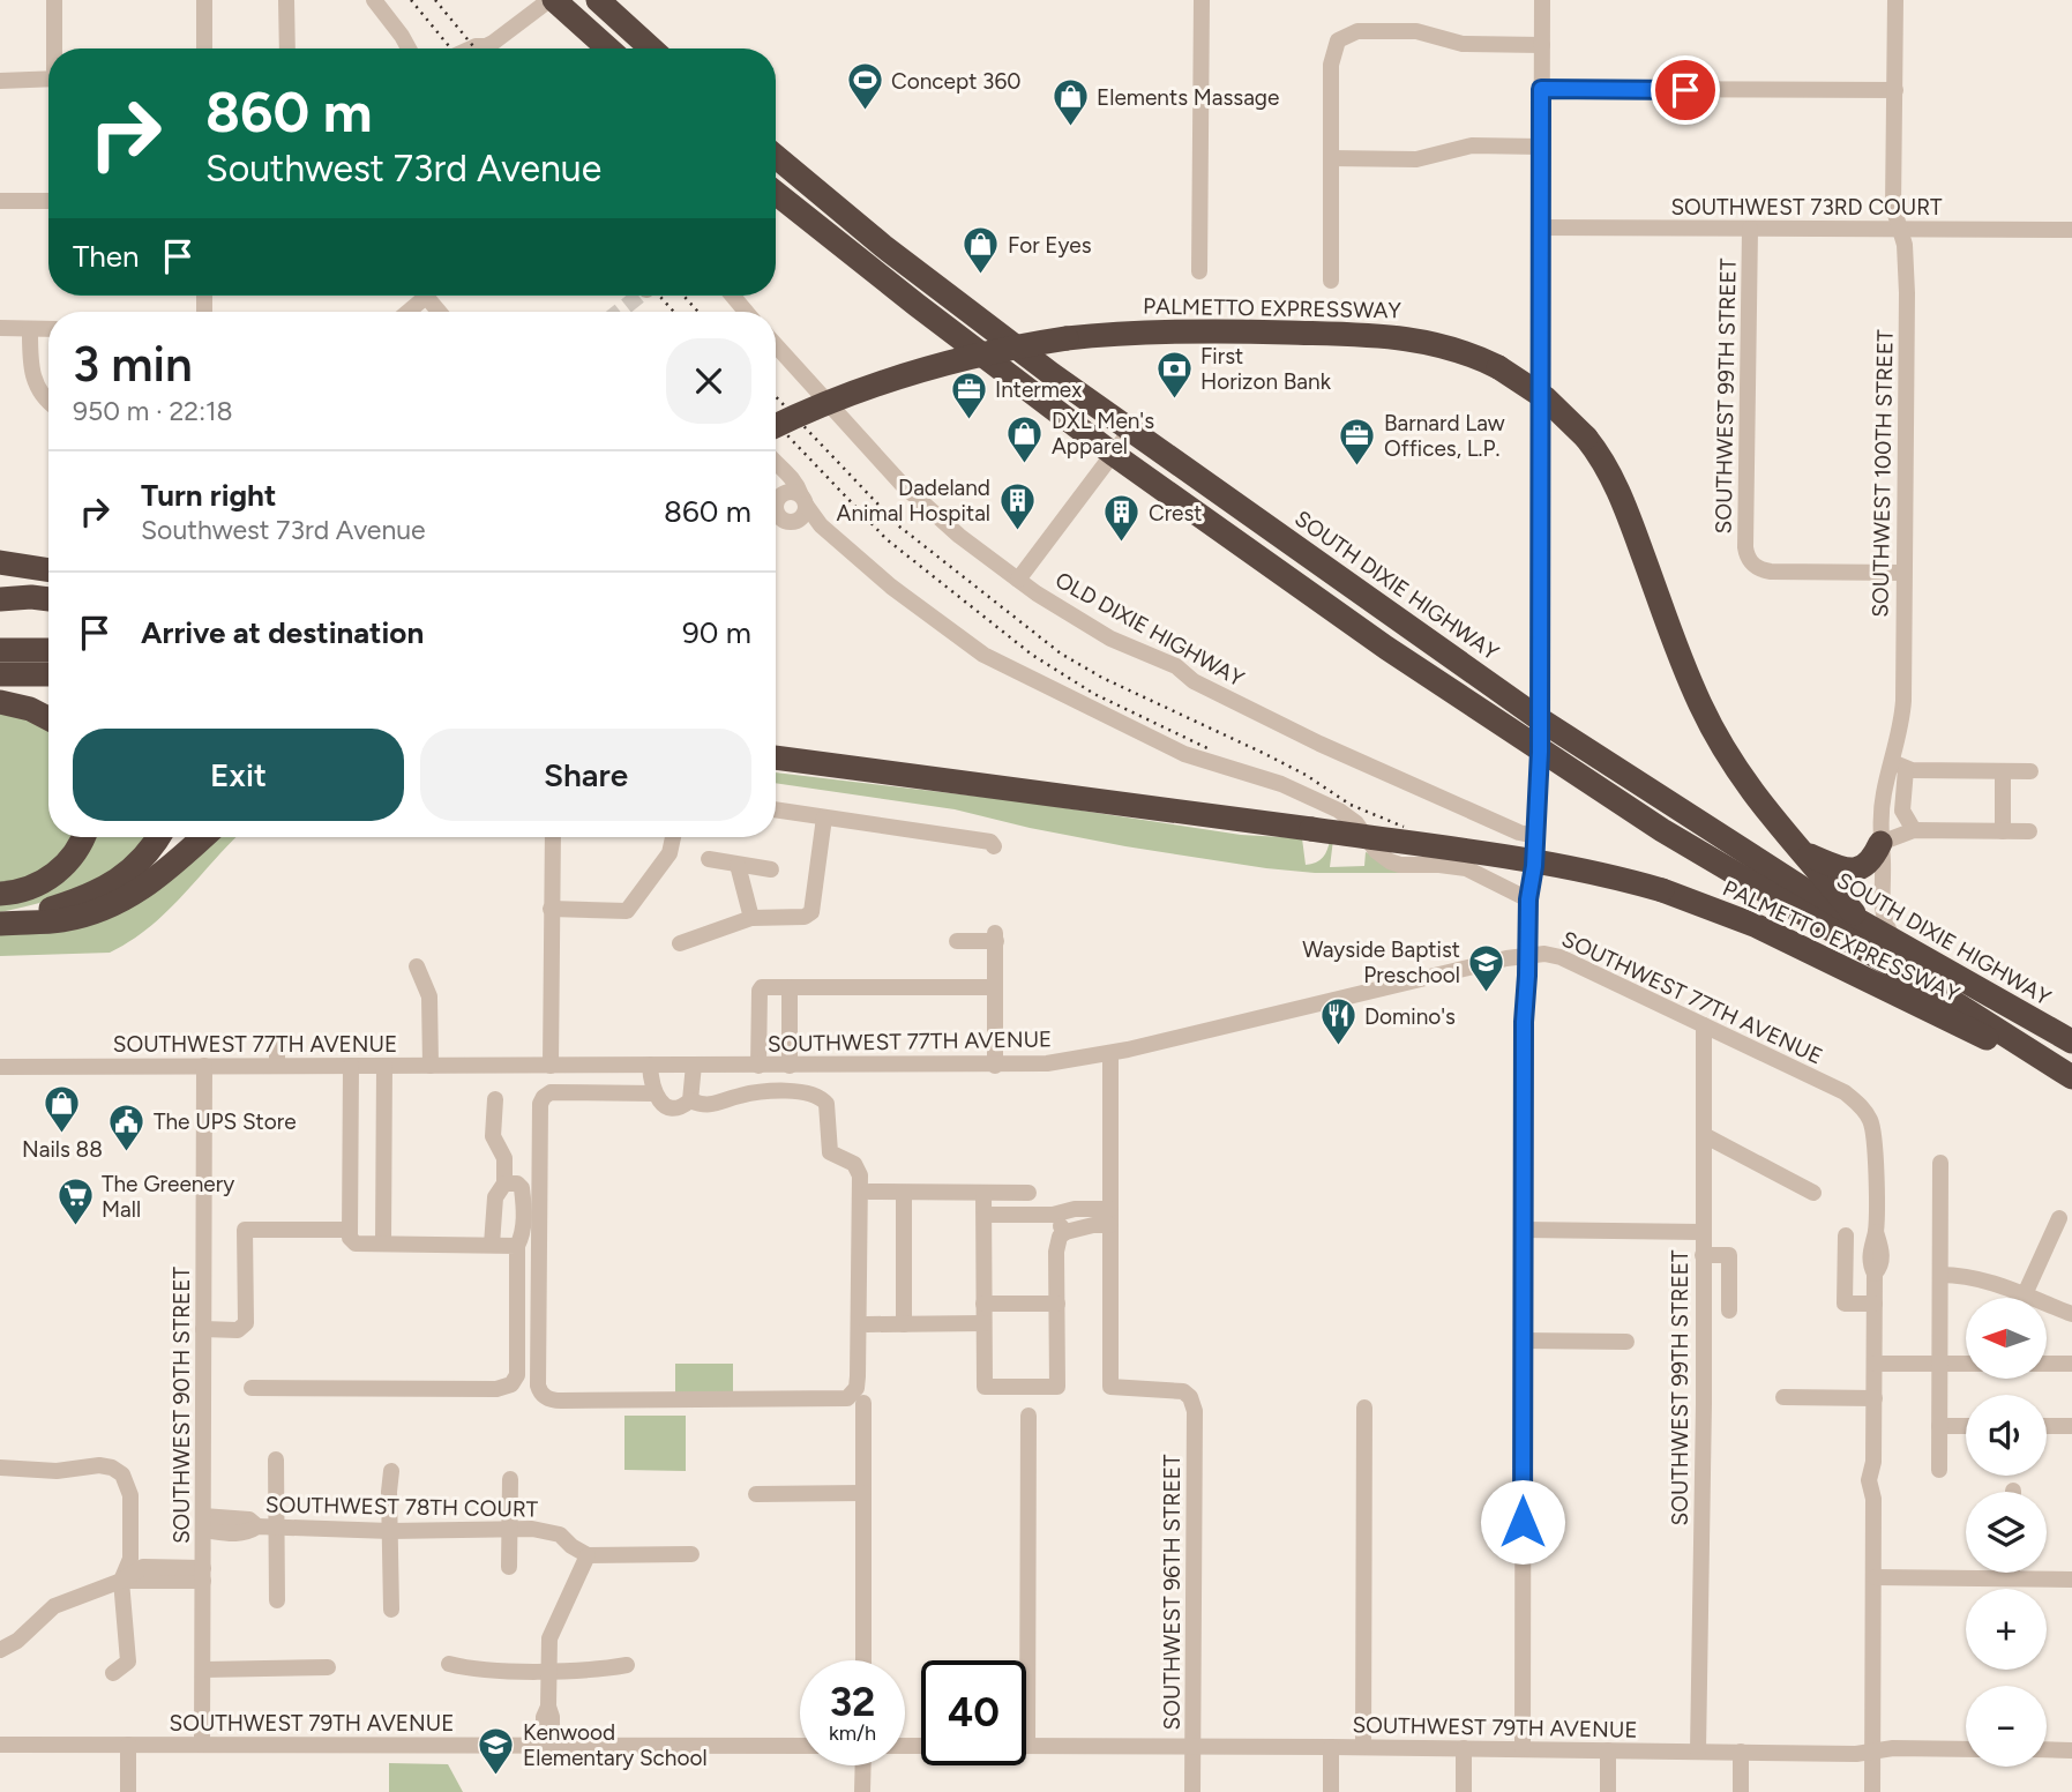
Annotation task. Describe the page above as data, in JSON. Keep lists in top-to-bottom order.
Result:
{
  "streets": {
    "highway": ["PALMETTO EXPRESSWAY", "SOUTH DIXIE HIGHWAY"],
    "street": [
      "SOUTHWEST 73RD COURT",
      "SOUTHWEST 99TH STREET",
      "SOUTHWEST 100TH STREET",
      "OLD DIXIE HIGHWAY",
      "SOUTHWEST 77TH AVENUE",
      "SOUTHWEST 90TH STREET",
      "SOUTHWEST 78TH COURT",
      "SOUTHWEST 96TH STREET",
      "SOUTHWEST 79TH AVENUE"
    ]
  },
  "crossings": [
    ["SOUTHWEST 73RD COURT", "SOUTHWEST 99TH STREET"],
    ["SOUTHWEST 73RD COURT", "SOUTHWEST 100TH STREET"],
    ["PALMETTO EXPRESSWAY", "SOUTH DIXIE HIGHWAY"],
    ["SOUTHWEST 99TH STREET", "SOUTHWEST 100TH STREET"],
    ["SOUTHWEST 99TH STREET", "SOUTHWEST 77TH AVENUE"],
    ["SOUTHWEST 99TH STREET", "SOUTHWEST 79TH AVENUE"],
    ["SOUTHWEST 100TH STREET", "SOUTH DIXIE HIGHWAY"],
    ["SOUTHWEST 77TH AVENUE", "SOUTHWEST 90TH STREET"],
    ["SOUTHWEST 90TH STREET", "SOUTHWEST 78TH COURT"],
    ["SOUTHWEST 90TH STREET", "SOUTHWEST 79TH AVENUE"],
    ["SOUTHWEST 96TH STREET", "SOUTHWEST 79TH AVENUE"]
  ],
  "places": {
    "sports": ["Concept 360"],
    "shop": [
      "Elements Massage",
      "For Eyes",
      "DXL Men's Apparel",
      "Nails 88"
    ],
    "bank": ["First Horizon Bank"],
    "office": ["Intermex", "Barnard Law Offices, L.P."],
    "building": ["Dadeland Animal Hospital", "Crest"],
    "school or university": ["Wayside Baptist Preschool", "Kenwood Elementary School"],
    "restaurant": ["Domino's"],
    "public building": ["The UPS Store"],
    "supermarket": ["The Greenery Mall"]
  },
  "north": "left",
  "page": {
    "turn": ["860 m", "Southwest 73rd Avenue"],
    "then": "Then",
    "heading": ["3 min", "950 m · 22:18"],
    "list": [
      {
        "name": "Turn right",
        "note": "Southwest 73rd Avenue",
        "value": "860 m"
      },
      {
        "name": "Arrive at destination",
        "value": "90 m"
      }
    ],
    "buttons": ["Exit", "Share"],
    "map_buttons": ["+", "−"],
    "speed": "32 km/h",
    "limit": "40"
  }
}
